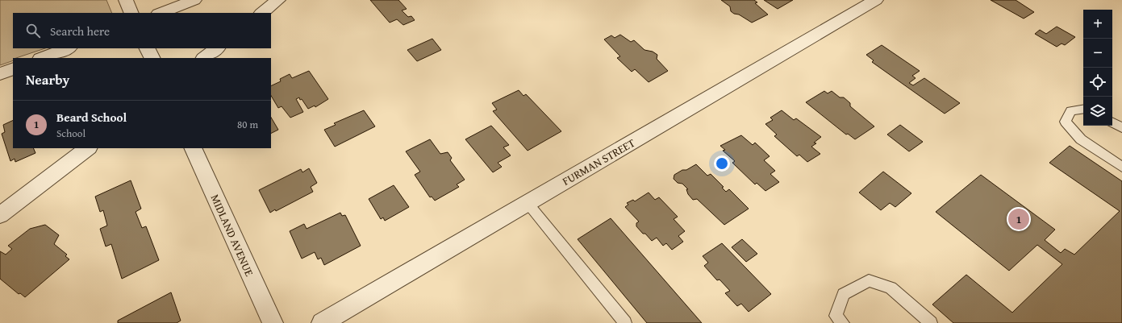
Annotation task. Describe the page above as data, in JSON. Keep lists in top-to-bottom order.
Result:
{
  "streets": {
    "street": ["FURMAN STREET", "MIDLAND AVENUE"]
  },
  "page": {
    "map_buttons": ["+", "−"],
    "search": "Search here",
    "heading": "Nearby",
    "list": [
      {
        "mark": "1",
        "name": "Beard School",
        "note": "School",
        "value": "80 m"
      }
    ],
    "pins": "1"
  }
}
